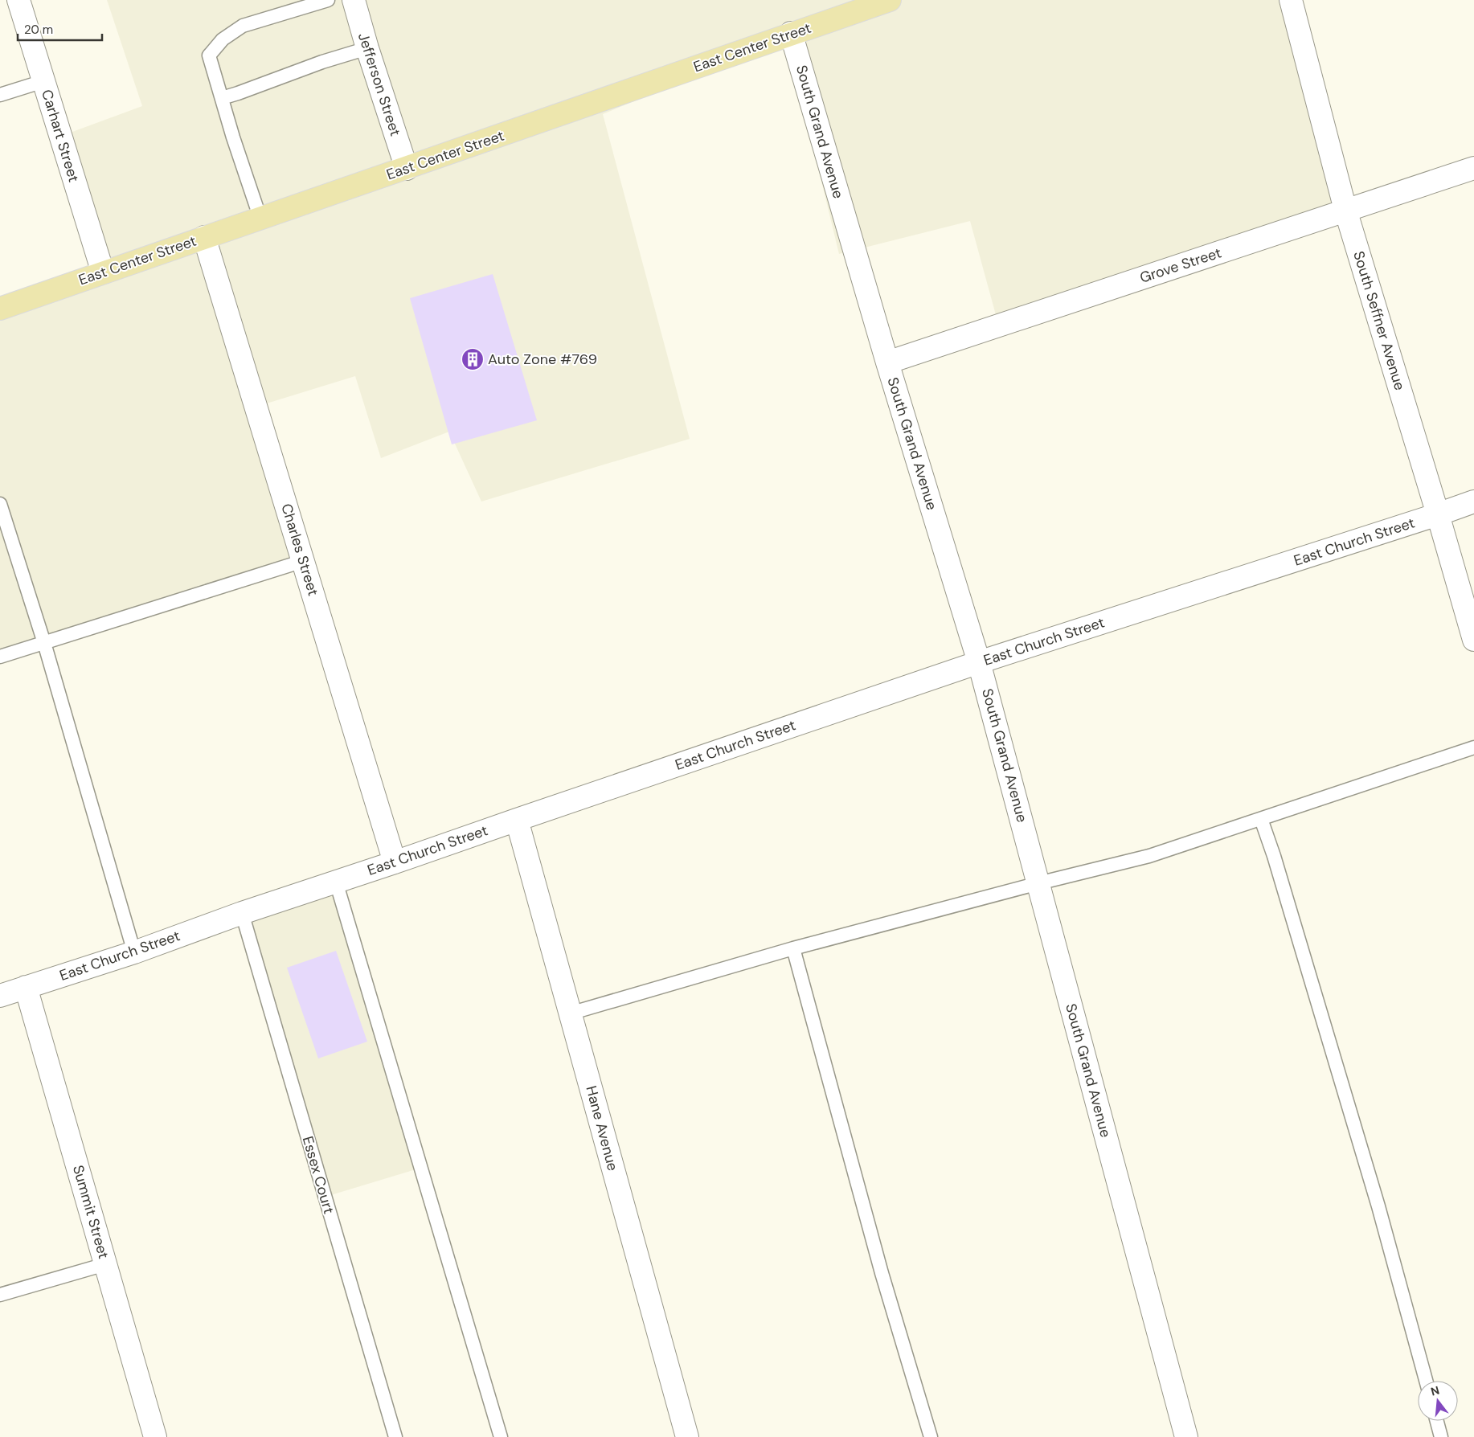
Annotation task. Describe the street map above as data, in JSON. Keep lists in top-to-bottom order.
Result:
{
  "streets": {
    "main road": ["East Center Street"],
    "street": [
      "Jefferson Street",
      "South Grand Avenue",
      "Carhart Street",
      "Grove Street",
      "South Seffner Avenue",
      "East Church Street",
      "Charles Street",
      "Hane Avenue",
      "Summit Street"
    ],
    "lane": ["Essex Court"]
  },
  "crossings": [
    ["East Center Street", "Jefferson Street"],
    ["East Center Street", "South Grand Avenue"],
    ["East Center Street", "Carhart Street"],
    ["East Center Street", "Charles Street"],
    ["South Grand Avenue", "Grove Street"],
    ["South Grand Avenue", "East Church Street"],
    ["Grove Street", "South Seffner Avenue"],
    ["South Seffner Avenue", "East Church Street"],
    ["East Church Street", "Charles Street"],
    ["East Church Street", "Hane Avenue"],
    ["East Church Street", "Essex Court"],
    ["East Church Street", "Summit Street"]
  ],
  "places": {
    "building": ["Auto Zone #769"]
  },
  "scale_bar": "20 m",
  "north": "top"
}
